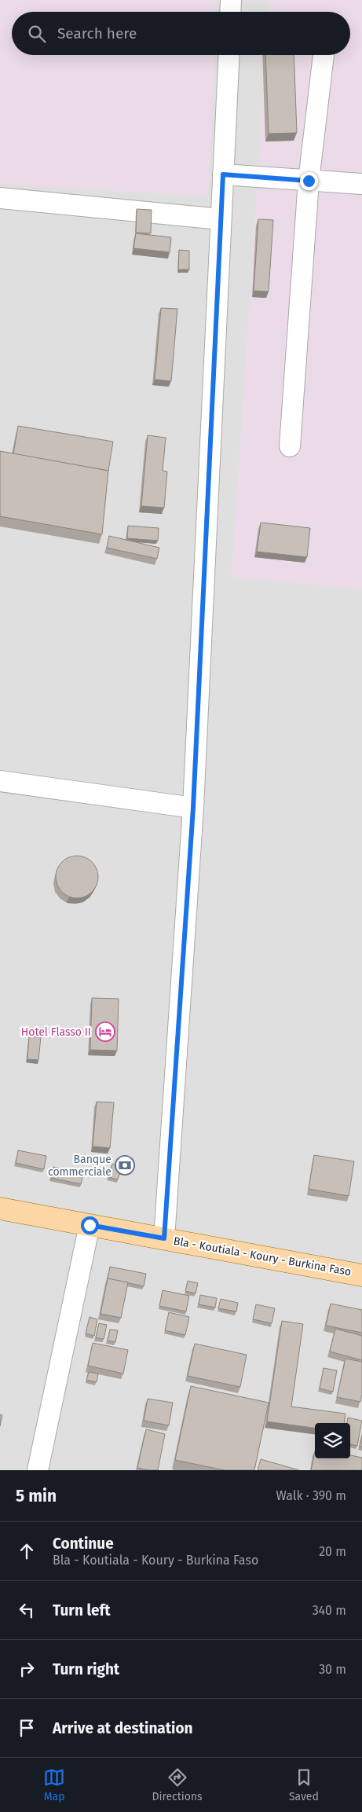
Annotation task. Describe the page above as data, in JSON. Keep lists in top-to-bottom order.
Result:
{
  "streets": {
    "main road": ["Bla - Koutiala - Koury - Burkina Faso"]
  },
  "places": {
    "hotel": ["Hotel Flasso II"],
    "bank": ["Banque commerciale"]
  },
  "page": {
    "search": "Search here",
    "heading": ["5 min", "Walk · 390 m"],
    "list": [
      ["Continue", "Bla - Koutiala - Koury - Burkina Faso", "20 m"],
      ["Turn left", "340 m"],
      ["Turn right", "30 m"],
      "Arrive at destination"
    ],
    "nav": ["Map", "Directions", "Saved"]
  }
}
